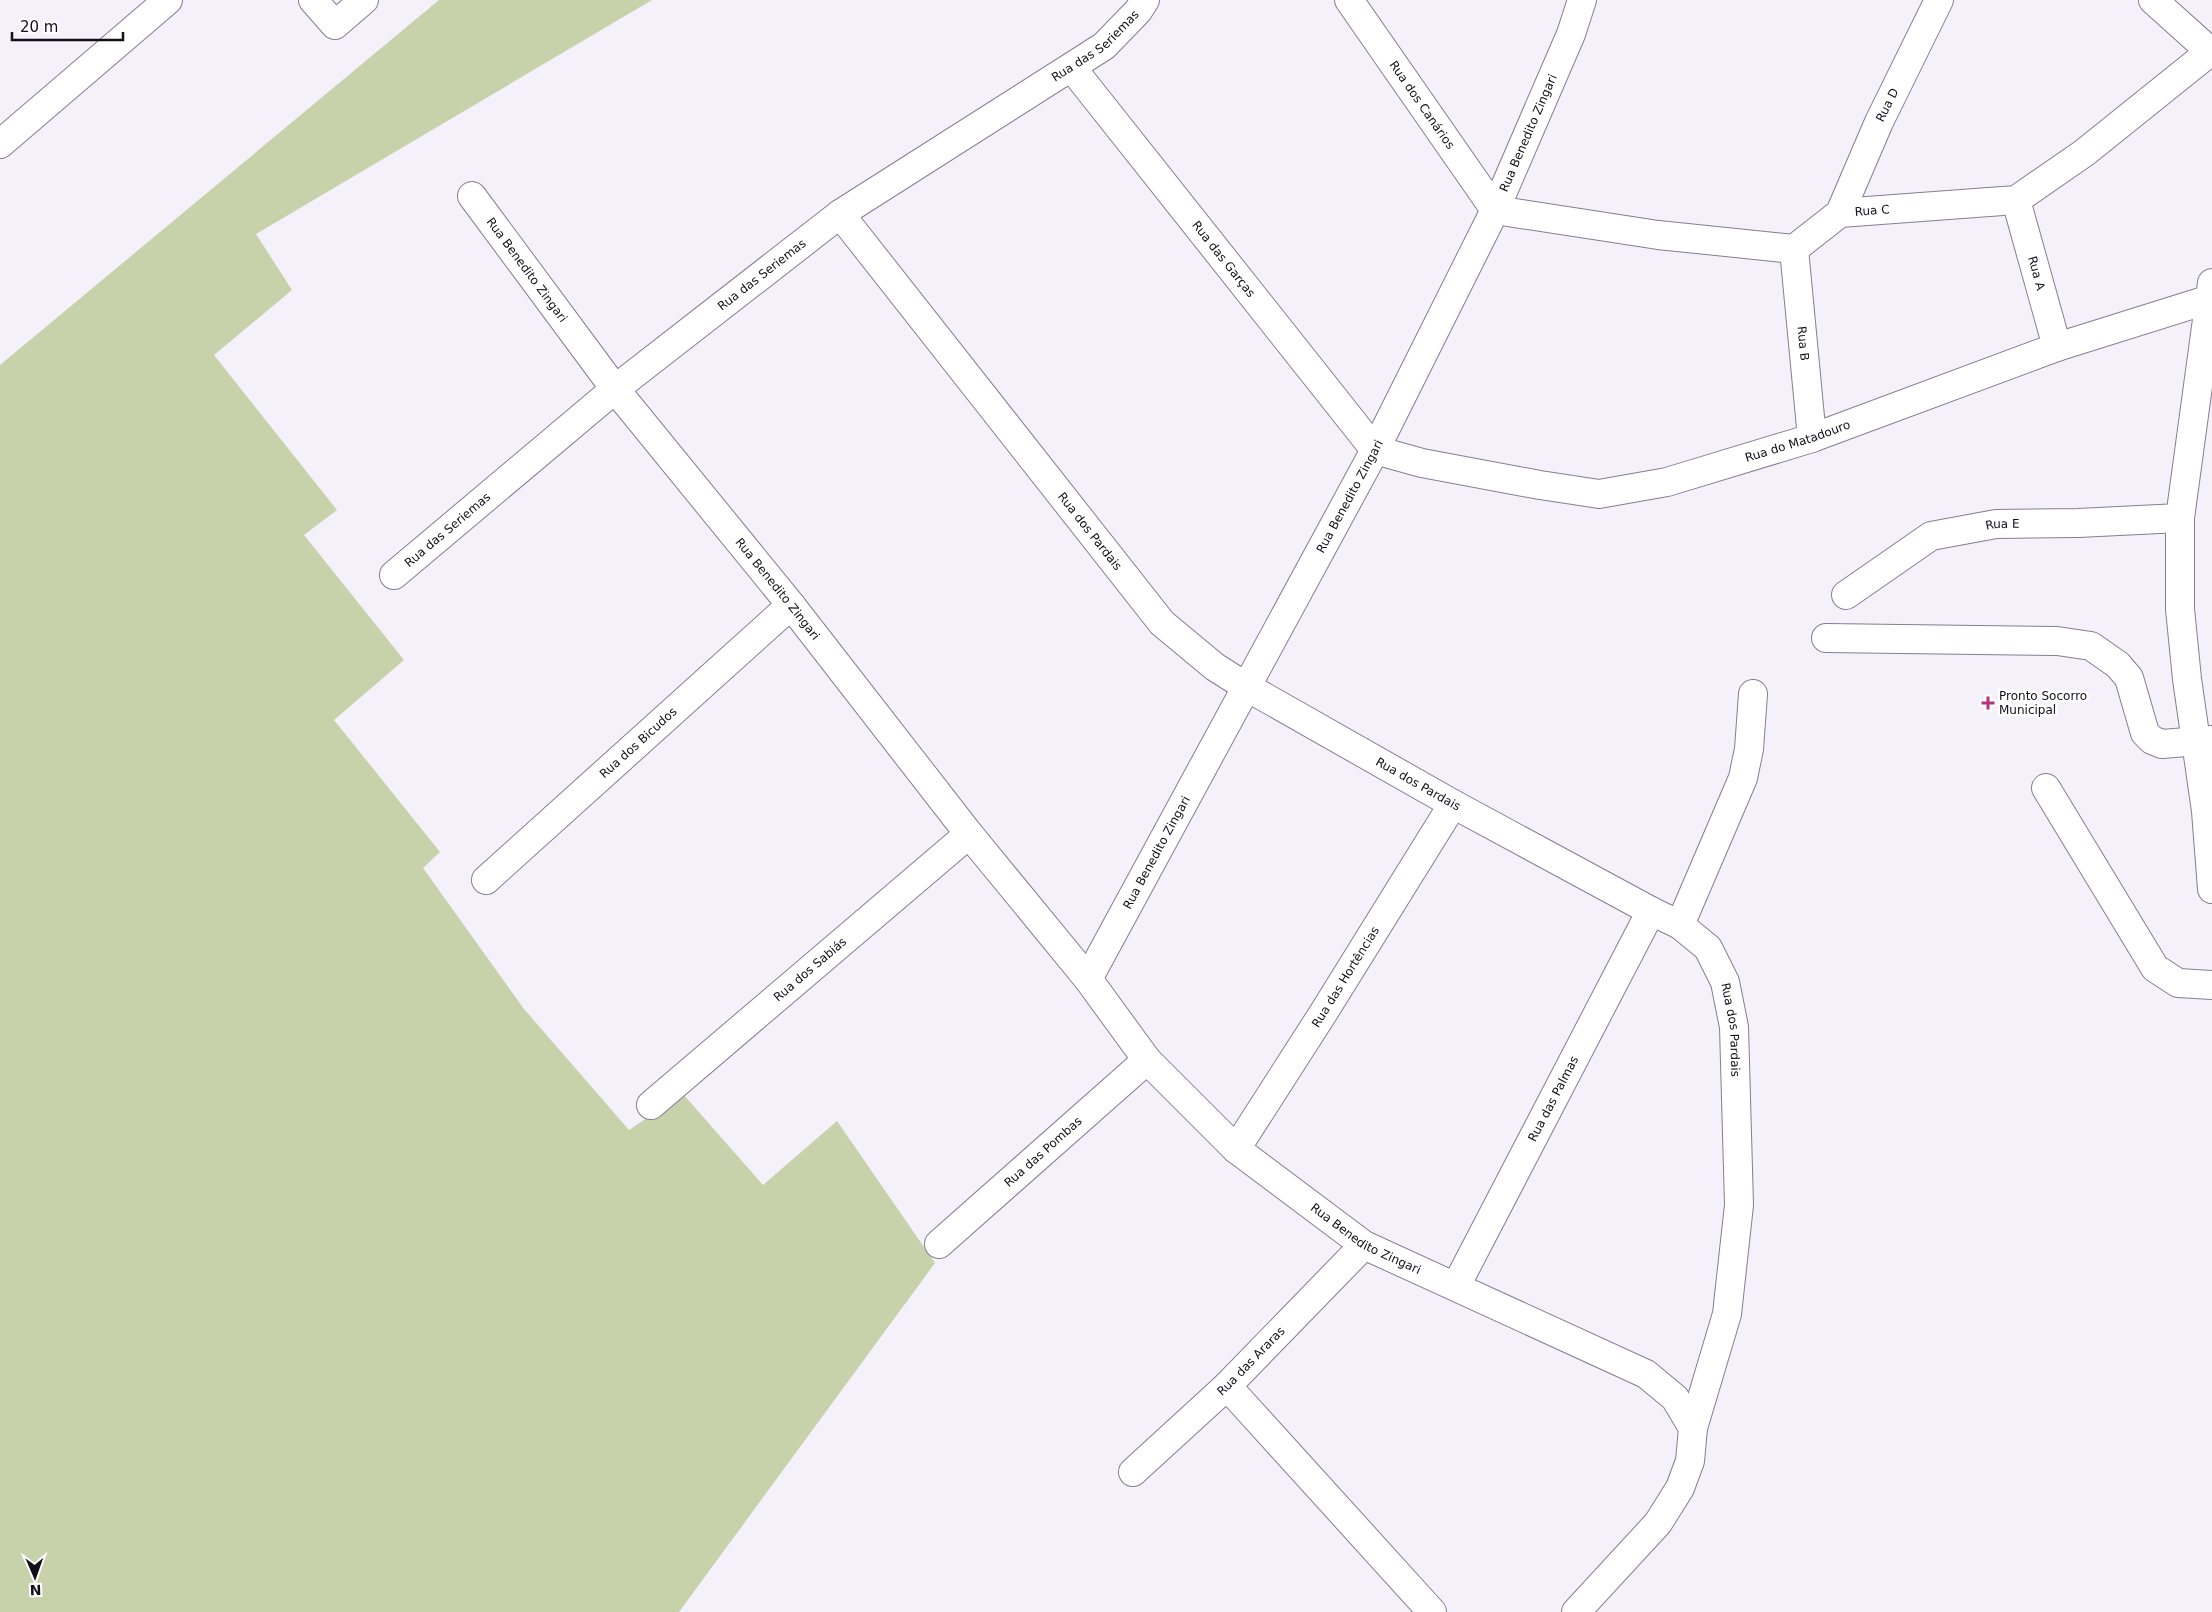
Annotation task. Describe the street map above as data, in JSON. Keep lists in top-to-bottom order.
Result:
{
  "streets": {
    "street": [
      "Rua das Seriemas",
      "Rua dos Canários",
      "Rua D",
      "Rua Benedito Zingari",
      "Rua C",
      "Rua das Garças",
      "Rua A",
      "Rua B",
      "Rua do Matadouro",
      "Rua E",
      "Rua dos Pardais",
      "Rua dos Bicudos",
      "Rua dos Sabiás",
      "Rua das Hortências",
      "Rua das Palmas",
      "Rua das Pombas",
      "Rua das Araras"
    ]
  },
  "crossings": [
    ["Rua das Seriemas", "Rua Benedito Zingari"],
    ["Rua das Seriemas", "Rua das Garças"],
    ["Rua das Seriemas", "Rua dos Pardais"],
    ["Rua dos Canários", "Rua Benedito Zingari"],
    ["Rua D", "Rua C"],
    ["Rua Benedito Zingari", "Rua das Garças"],
    ["Rua Benedito Zingari", "Rua do Matadouro"],
    ["Rua Benedito Zingari", "Rua dos Pardais"],
    ["Rua Benedito Zingari", "Rua dos Bicudos"],
    ["Rua Benedito Zingari", "Rua dos Sabiás"],
    ["Rua Benedito Zingari", "Rua das Hortências"],
    ["Rua Benedito Zingari", "Rua das Palmas"],
    ["Rua Benedito Zingari", "Rua das Pombas"],
    ["Rua Benedito Zingari", "Rua das Araras"],
    ["Rua C", "Rua A"],
    ["Rua C", "Rua B"],
    ["Rua das Garças", "Rua do Matadouro"],
    ["Rua A", "Rua do Matadouro"],
    ["Rua B", "Rua do Matadouro"],
    ["Rua dos Pardais", "Rua das Hortências"],
    ["Rua dos Pardais", "Rua das Palmas"]
  ],
  "places": {
    "health": ["Pronto Socorro Municipal"]
  },
  "scale_bar": "20 m",
  "north": "bottom"
}
